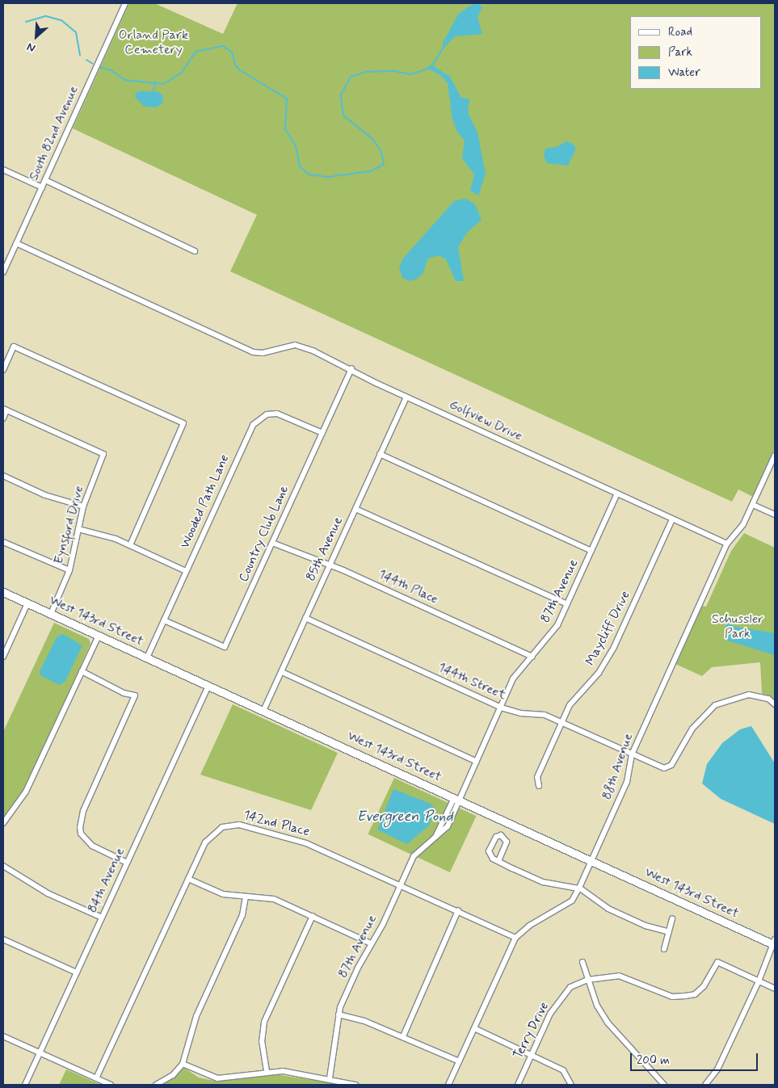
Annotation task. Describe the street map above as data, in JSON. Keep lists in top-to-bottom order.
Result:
{
  "streets": {
    "main road": ["West 143rd Street"],
    "street": [
      "South 82nd Avenue",
      "Golfview Drive",
      "Wooded Path Lane",
      "Eynsford Drive",
      "Country Club Lane",
      "85th Avenue",
      "144th Place",
      "87th Avenue",
      "Maycliff Drive",
      "144th Street",
      "88th Avenue",
      "142nd Place",
      "84th Avenue",
      "Terry Drive"
    ]
  },
  "crossings": [
    ["South 82nd Avenue", "Golfview Drive"],
    ["Golfview Drive", "Country Club Lane"],
    ["Golfview Drive", "85th Avenue"],
    ["Golfview Drive", "87th Avenue"],
    ["Golfview Drive", "Maycliff Drive"],
    ["Golfview Drive", "88th Avenue"],
    ["Wooded Path Lane", "Country Club Lane"],
    ["Wooded Path Lane", "West 143rd Street"],
    ["Eynsford Drive", "West 143rd Street"],
    ["Country Club Lane", "144th Place"],
    ["85th Avenue", "144th Place"],
    ["85th Avenue", "West 143rd Street"],
    ["85th Avenue", "144th Street"],
    ["144th Place", "87th Avenue"],
    ["87th Avenue", "West 143rd Street"],
    ["87th Avenue", "144th Street"],
    ["87th Avenue", "142nd Place"],
    ["West 143rd Street", "88th Avenue"],
    ["West 143rd Street", "84th Avenue"],
    ["Maycliff Drive", "144th Street"],
    ["144th Street", "88th Avenue"],
    ["88th Avenue", "142nd Place"]
  ],
  "water": ["Evergreen Pond"],
  "parks": ["Orland Park Cemetery", "Schussler Park"],
  "legend": ["Road", "Park", "Water"],
  "scale_bar": "200 m",
  "north": "bottom left"
}
